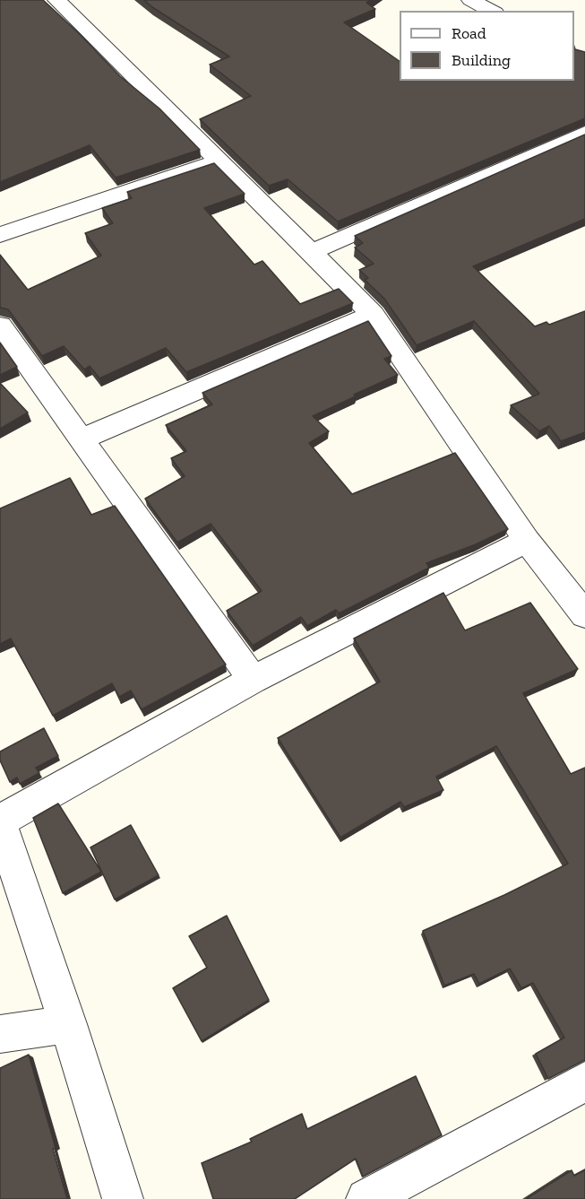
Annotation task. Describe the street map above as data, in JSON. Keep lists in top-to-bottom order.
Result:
{
  "legend": ["Road", "Building"]
}
